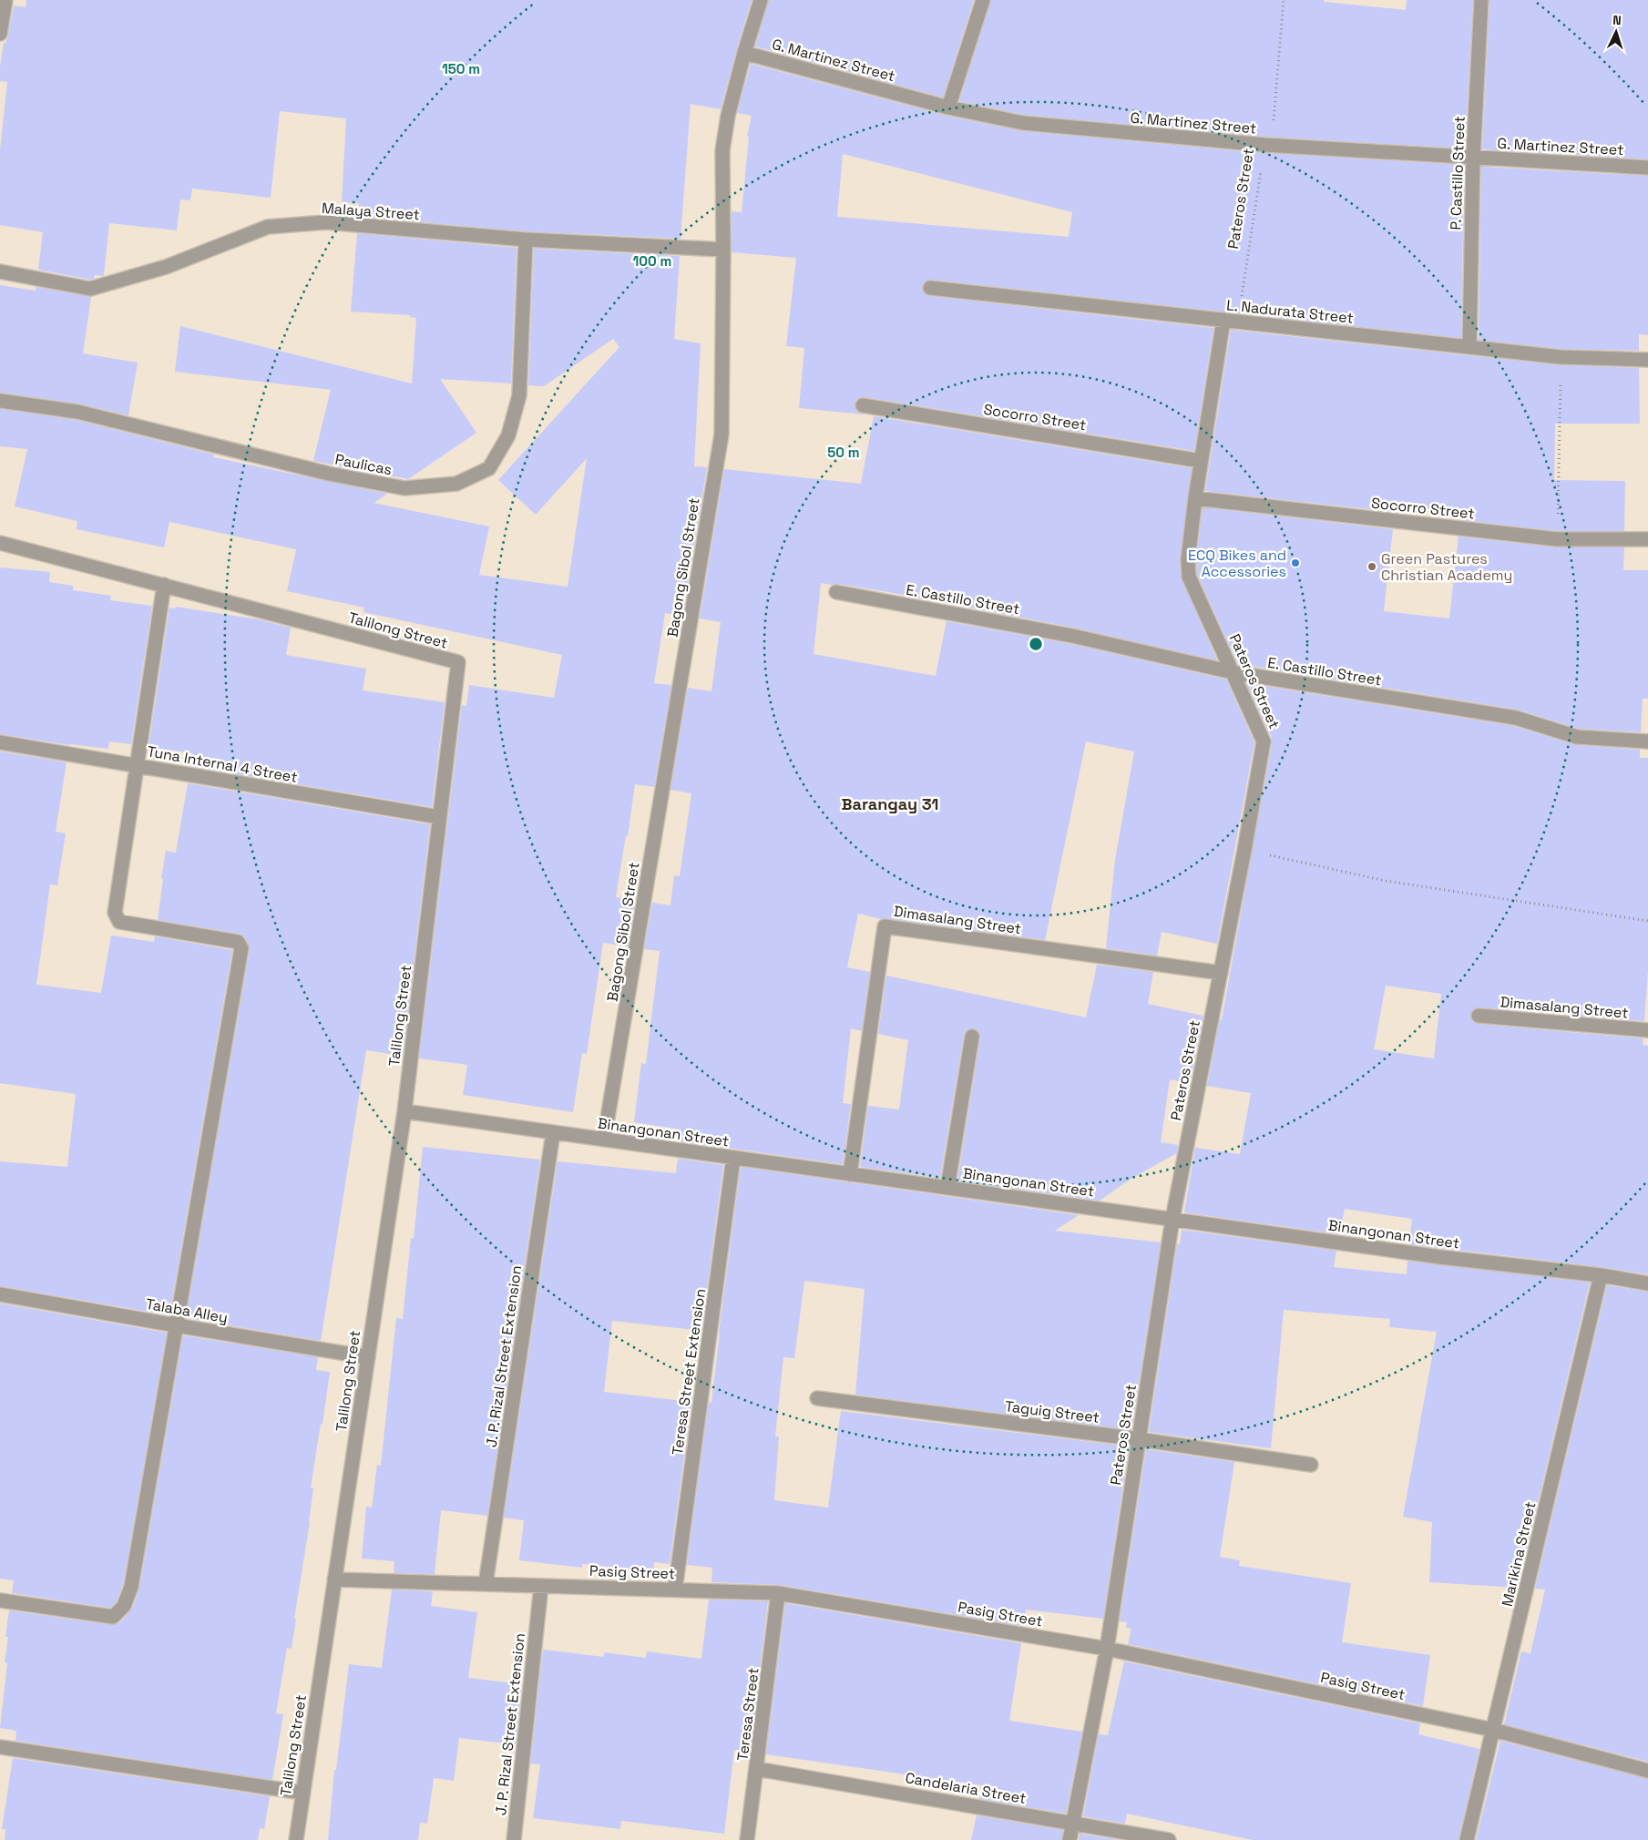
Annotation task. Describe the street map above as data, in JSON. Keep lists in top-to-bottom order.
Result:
{
  "streets": {
    "street": [
      "G. Martinez Street",
      "P. Castillo Street",
      "Pateros Street",
      "Malaya Street",
      "L. Nadurata Street",
      "Socorro Street",
      "Paulicas",
      "Bagong Sibol Street",
      "E. Castillo Street",
      "Talilong Street",
      "Tuna Internal 4 Street",
      "Dimasalang Street",
      "Binangonan Street",
      "Talaba Alley",
      "J. P. Rizal Street Extension",
      "Teresa Street Extension",
      "Taguig Street",
      "Marikina Street",
      "Pasig Street",
      "Teresa Street",
      "Candelaria Street"
    ]
  },
  "crossings": [
    ["G. Martinez Street", "P. Castillo Street"],
    ["G. Martinez Street", "Pateros Street"],
    ["G. Martinez Street", "Bagong Sibol Street"],
    ["P. Castillo Street", "L. Nadurata Street"],
    ["Pateros Street", "L. Nadurata Street"],
    ["Pateros Street", "Socorro Street"],
    ["Pateros Street", "E. Castillo Street"],
    ["Pateros Street", "Dimasalang Street"],
    ["Pateros Street", "Binangonan Street"],
    ["Pateros Street", "Taguig Street"],
    ["Pateros Street", "Pasig Street"],
    ["Pateros Street", "Candelaria Street"],
    ["Malaya Street", "Paulicas"],
    ["Malaya Street", "Bagong Sibol Street"],
    ["Bagong Sibol Street", "Binangonan Street"],
    ["Talilong Street", "Tuna Internal 4 Street"],
    ["Talilong Street", "Binangonan Street"],
    ["Talilong Street", "Talaba Alley"],
    ["Talilong Street", "Pasig Street"],
    ["Dimasalang Street", "Binangonan Street"],
    ["Binangonan Street", "J. P. Rizal Street Extension"],
    ["Binangonan Street", "Teresa Street Extension"],
    ["Binangonan Street", "Marikina Street"],
    ["J. P. Rizal Street Extension", "Pasig Street"],
    ["Teresa Street Extension", "Pasig Street"],
    ["Marikina Street", "Pasig Street"],
    ["Pasig Street", "Teresa Street"],
    ["Teresa Street", "Candelaria Street"]
  ],
  "districts": ["Barangay 31"],
  "places": ["ECQ Bikes and Accessories", "Green Pastures Christian Academy"],
  "north": "top",
  "rings": ["150 m", "100 m", "50 m"]
}
